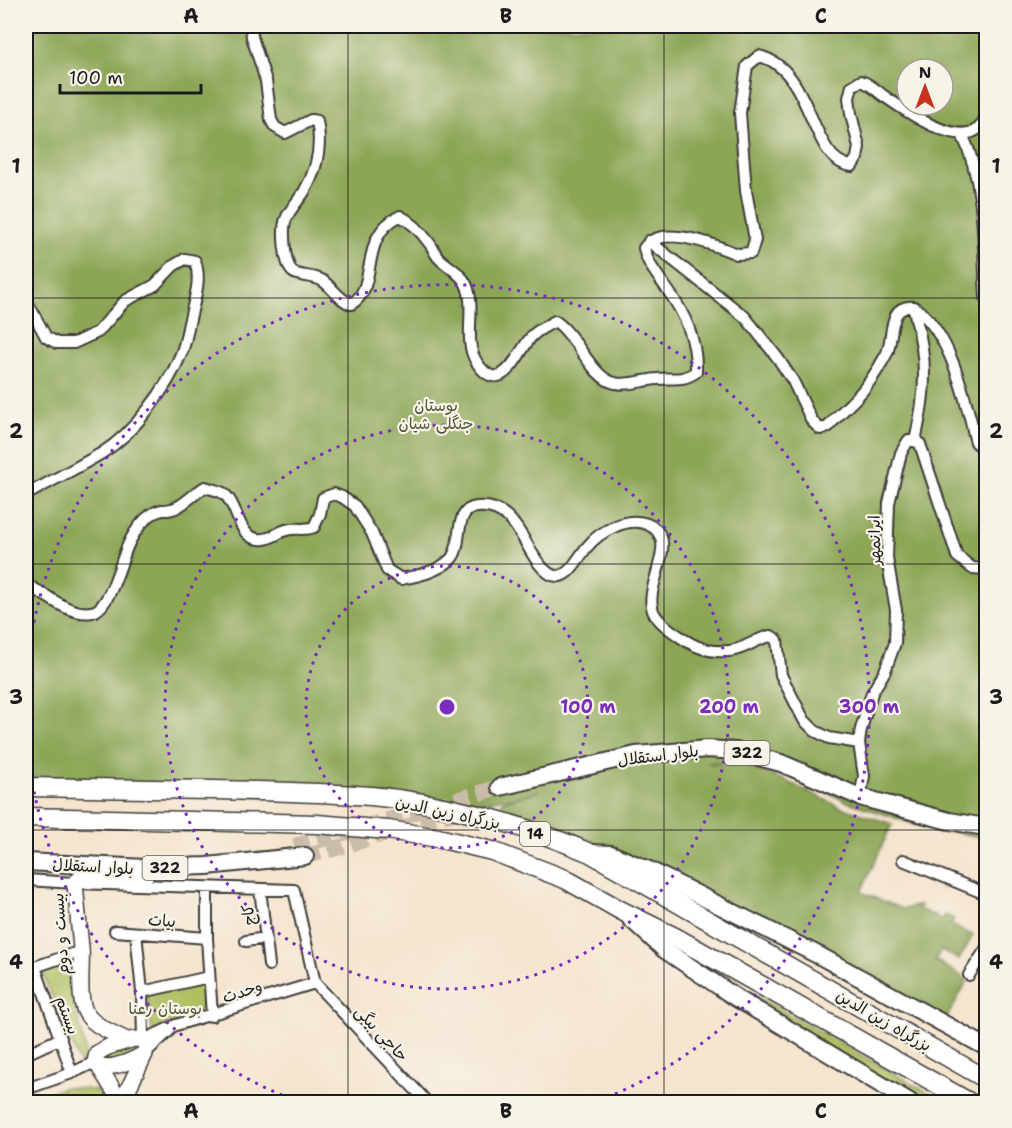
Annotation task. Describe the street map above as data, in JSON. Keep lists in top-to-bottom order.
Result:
{
  "streets": {
    "highway": ["بزرگراه زین الدین", "14"],
    "main road": ["322", "بلوار استقلال", "بیست و دوم"],
    "street": [
      "ایرانمهر",
      "کاج",
      "بیات",
      "وحدت",
      "بیستم",
      "حاجی بیگی"
    ]
  },
  "crossings": [
    ["ایرانمهر", "بلوار استقلال"],
    ["بلوار استقلال", "بیست و دوم"],
    ["بیست و دوم", "وحدت"],
    ["وحدت", "حاجی بیگی"]
  ],
  "parks": ["بوستان جنگلی شیان", "بوستان رعنا"],
  "scale_bar": "100 m",
  "north": "top",
  "grid": {
    "columns": ["A", "B", "C"],
    "rows": [
      "1",
      "2",
      "3",
      "4"
    ]
  },
  "rings": ["100 m", "200 m", "300 m"]
}
